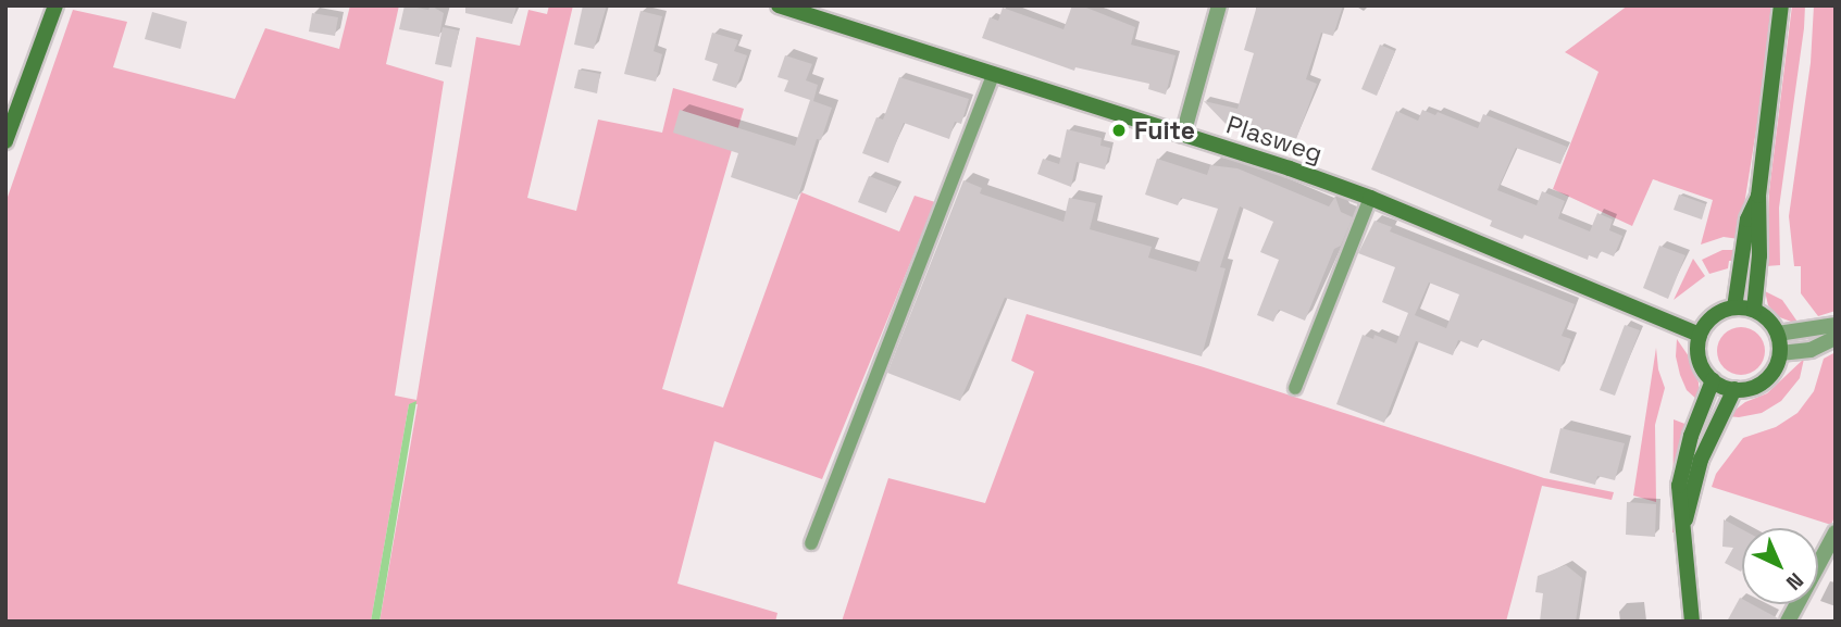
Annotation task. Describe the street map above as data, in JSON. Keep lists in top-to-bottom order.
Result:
{
  "streets": {
    "street": ["Plasweg"]
  },
  "places": ["Fuite"],
  "north": "bottom right"
}
